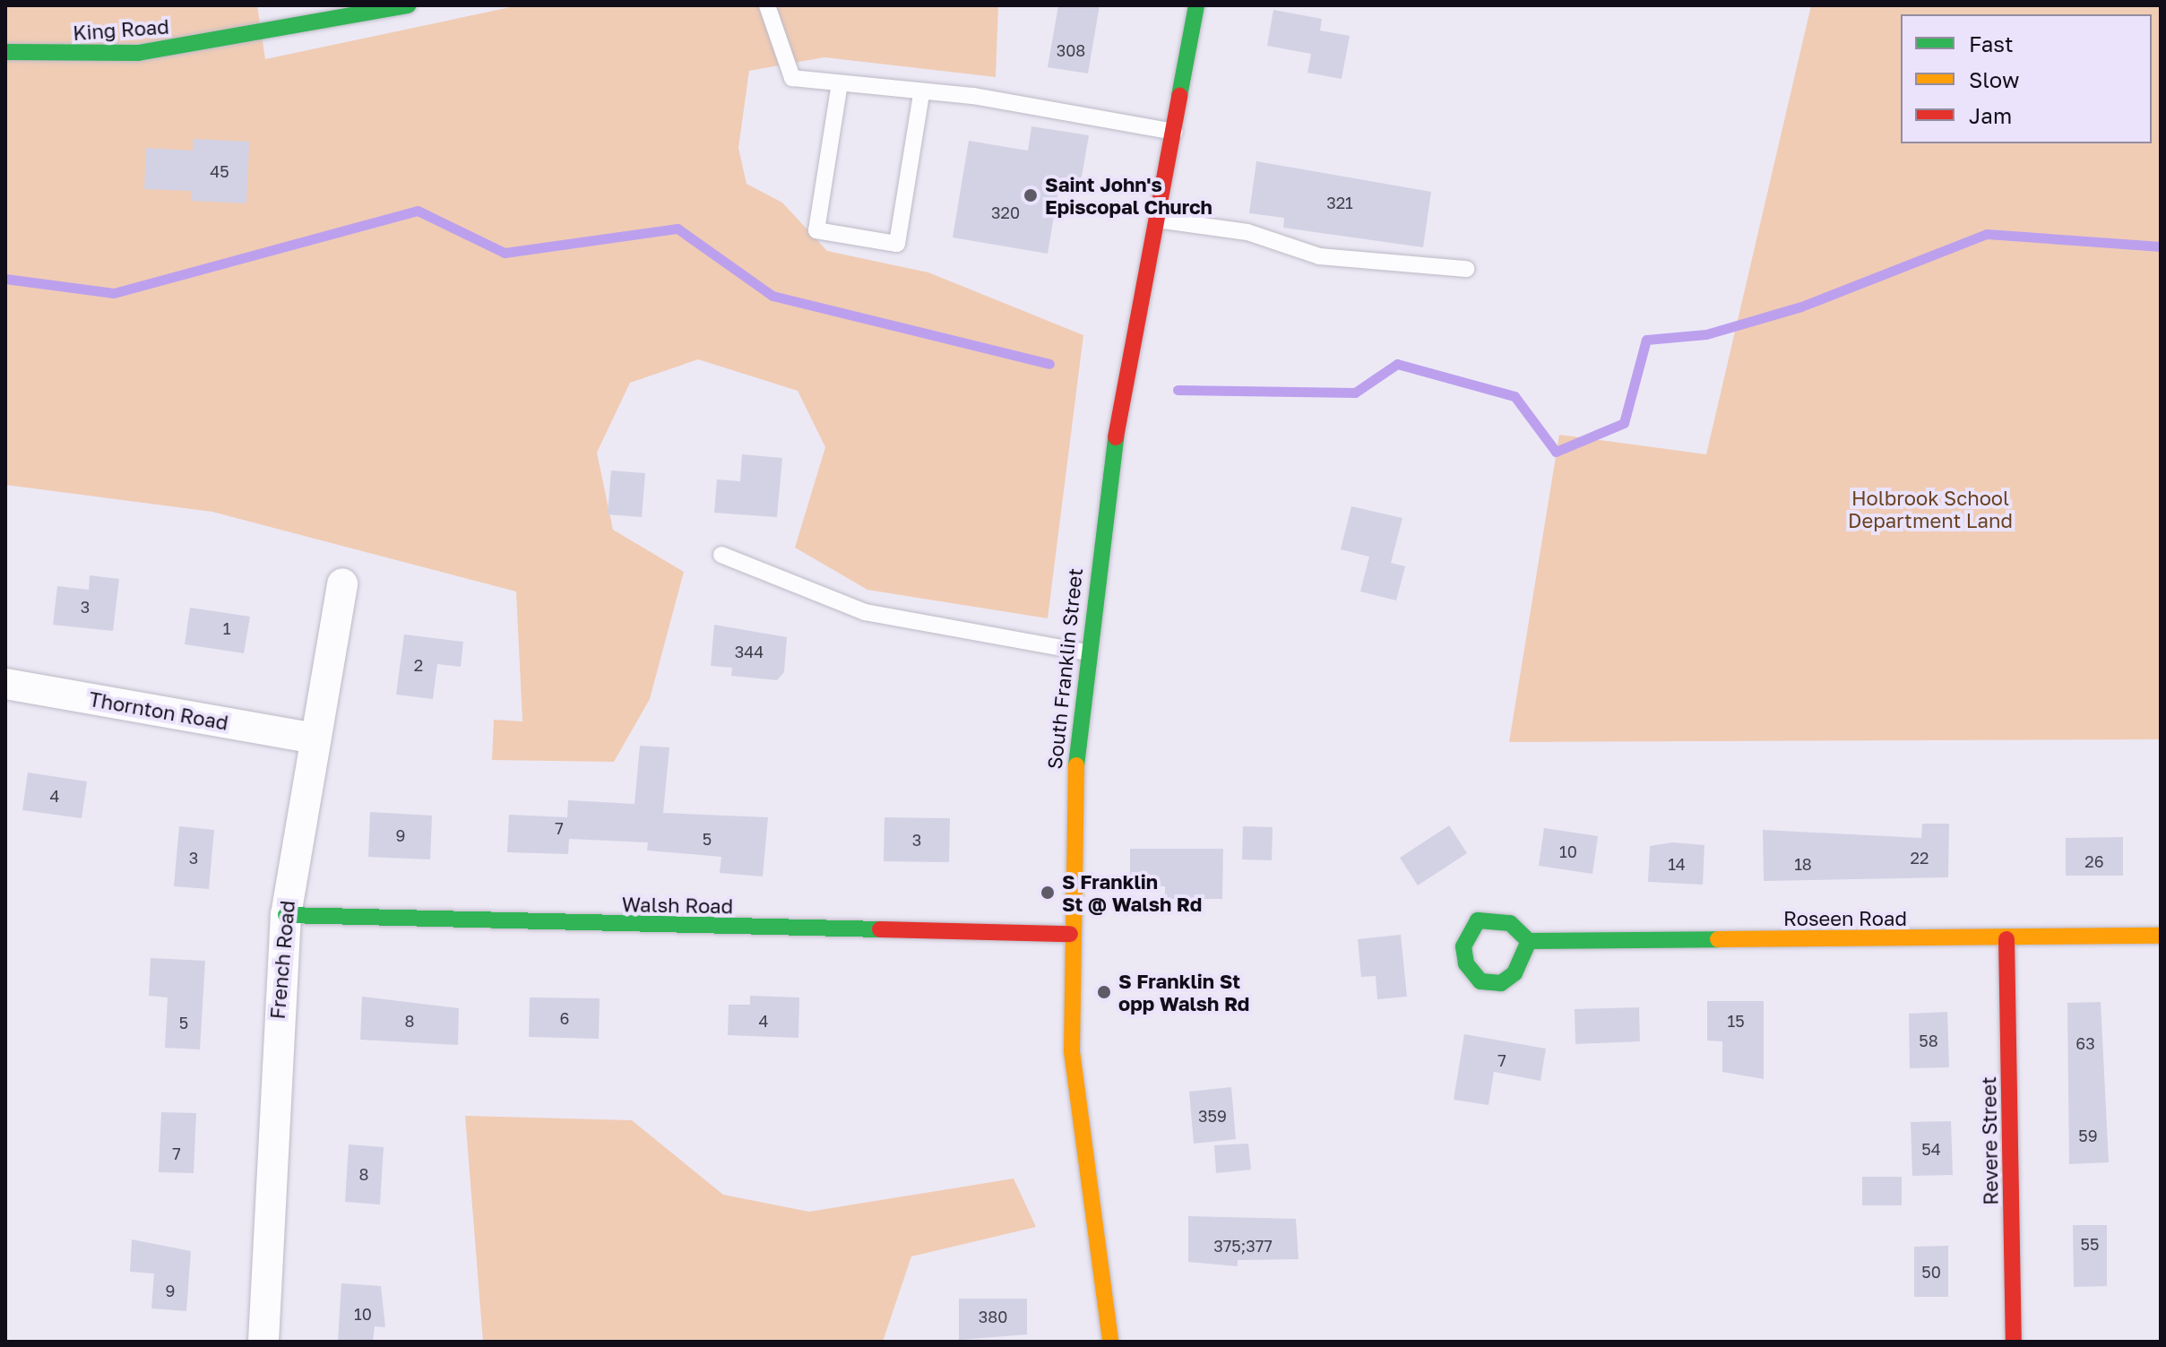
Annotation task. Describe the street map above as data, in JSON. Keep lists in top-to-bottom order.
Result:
{
  "streets": {
    "street": [
      "King Road",
      "South Franklin Street",
      "Thornton Road",
      "Walsh Road",
      "Roseen Road",
      "French Road",
      "Revere Street"
    ]
  },
  "crossings": [
    ["South Franklin Street", "Walsh Road"],
    ["Thornton Road", "French Road"],
    ["Walsh Road", "French Road"],
    ["Roseen Road", "Revere Street"]
  ],
  "parks": ["Holbrook School Department Land"],
  "places": ["Saint John's Episcopal Church", "S Franklin St @ Walsh Rd", "S Franklin St opp Walsh Rd"],
  "house_numbers": [
    "308",
    "45",
    "321",
    "320",
    "3",
    "1",
    "344",
    "2",
    "4",
    "7",
    "9",
    "5",
    "3",
    "10",
    "3",
    "22",
    "26",
    "14",
    "18",
    "6",
    "8",
    "4",
    "15",
    "5",
    "58",
    "63",
    "7",
    "359",
    "59",
    "54",
    "7",
    "8",
    "55",
    "375;377",
    "50",
    "9",
    "10",
    "380"
  ],
  "legend": ["Fast", "Slow", "Jam"]
}
